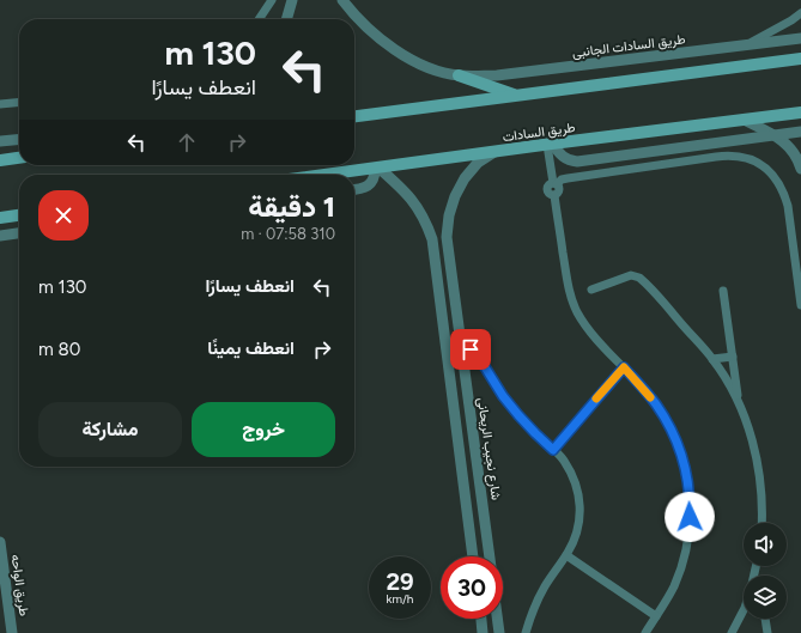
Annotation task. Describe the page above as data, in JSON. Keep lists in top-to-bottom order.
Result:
{
  "streets": {
    "main road": ["طريق السادات"],
    "street": ["طريق السادات الجانبى", "شارع نجيب الريحانى", "طريق الواحه"]
  },
  "crossings": [
    ["طريق السادات", "شارع نجيب الريحانى"]
  ],
  "page": {
    "turn": ["130 m", "انعطف يسارًا"],
    "heading": ["1 دقيقة", "310 m · 07:58"],
    "list": [
      {
        "name": "انعطف يسارًا",
        "value": "130 m"
      },
      {
        "name": "انعطف يمينًا",
        "value": "80 m"
      }
    ],
    "buttons": ["خروج", "مشاركة"],
    "speed": "29 km/h",
    "limit": "30"
  }
}
